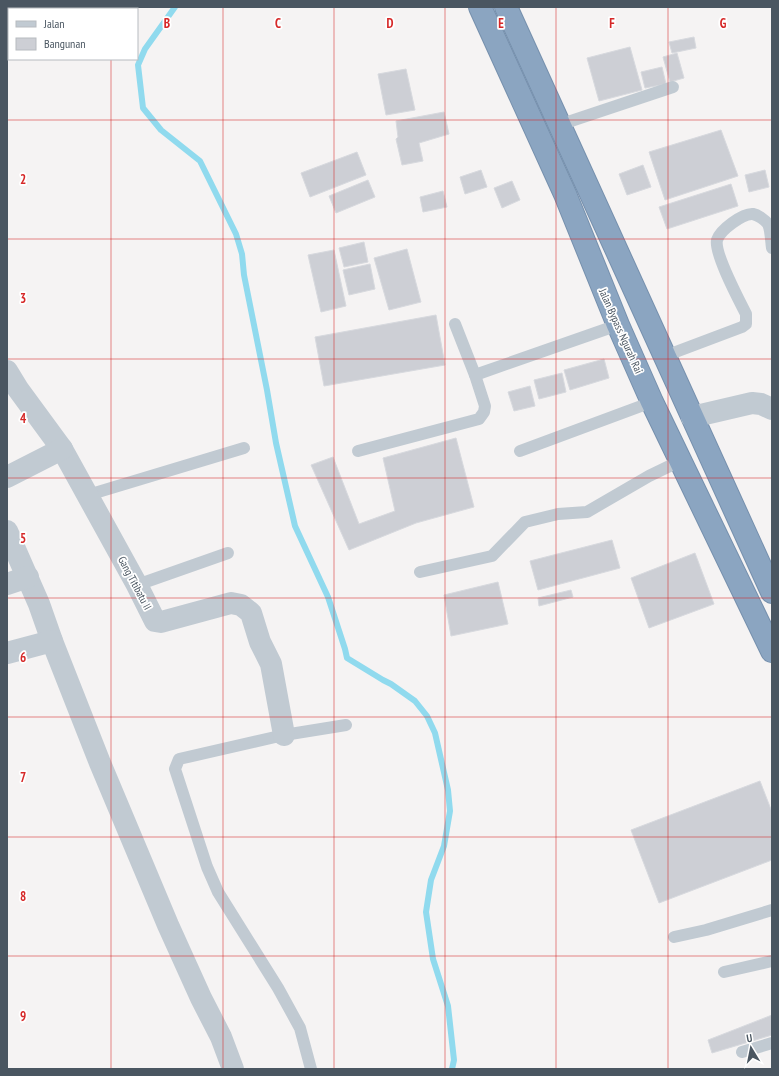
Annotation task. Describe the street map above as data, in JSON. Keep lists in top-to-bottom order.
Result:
{
  "streets": {
    "highway": ["Jalan Bypass Ngurah Rai"],
    "street": ["Gang Titibatu II"]
  },
  "legend": ["Jalan", "Bangunan"],
  "north": "top",
  "grid": {
    "columns": [
      "B",
      "C",
      "D",
      "E",
      "F",
      "G"
    ],
    "rows": [
      "2",
      "3",
      "4",
      "5",
      "6",
      "7",
      "8",
      "9"
    ]
  }
}
